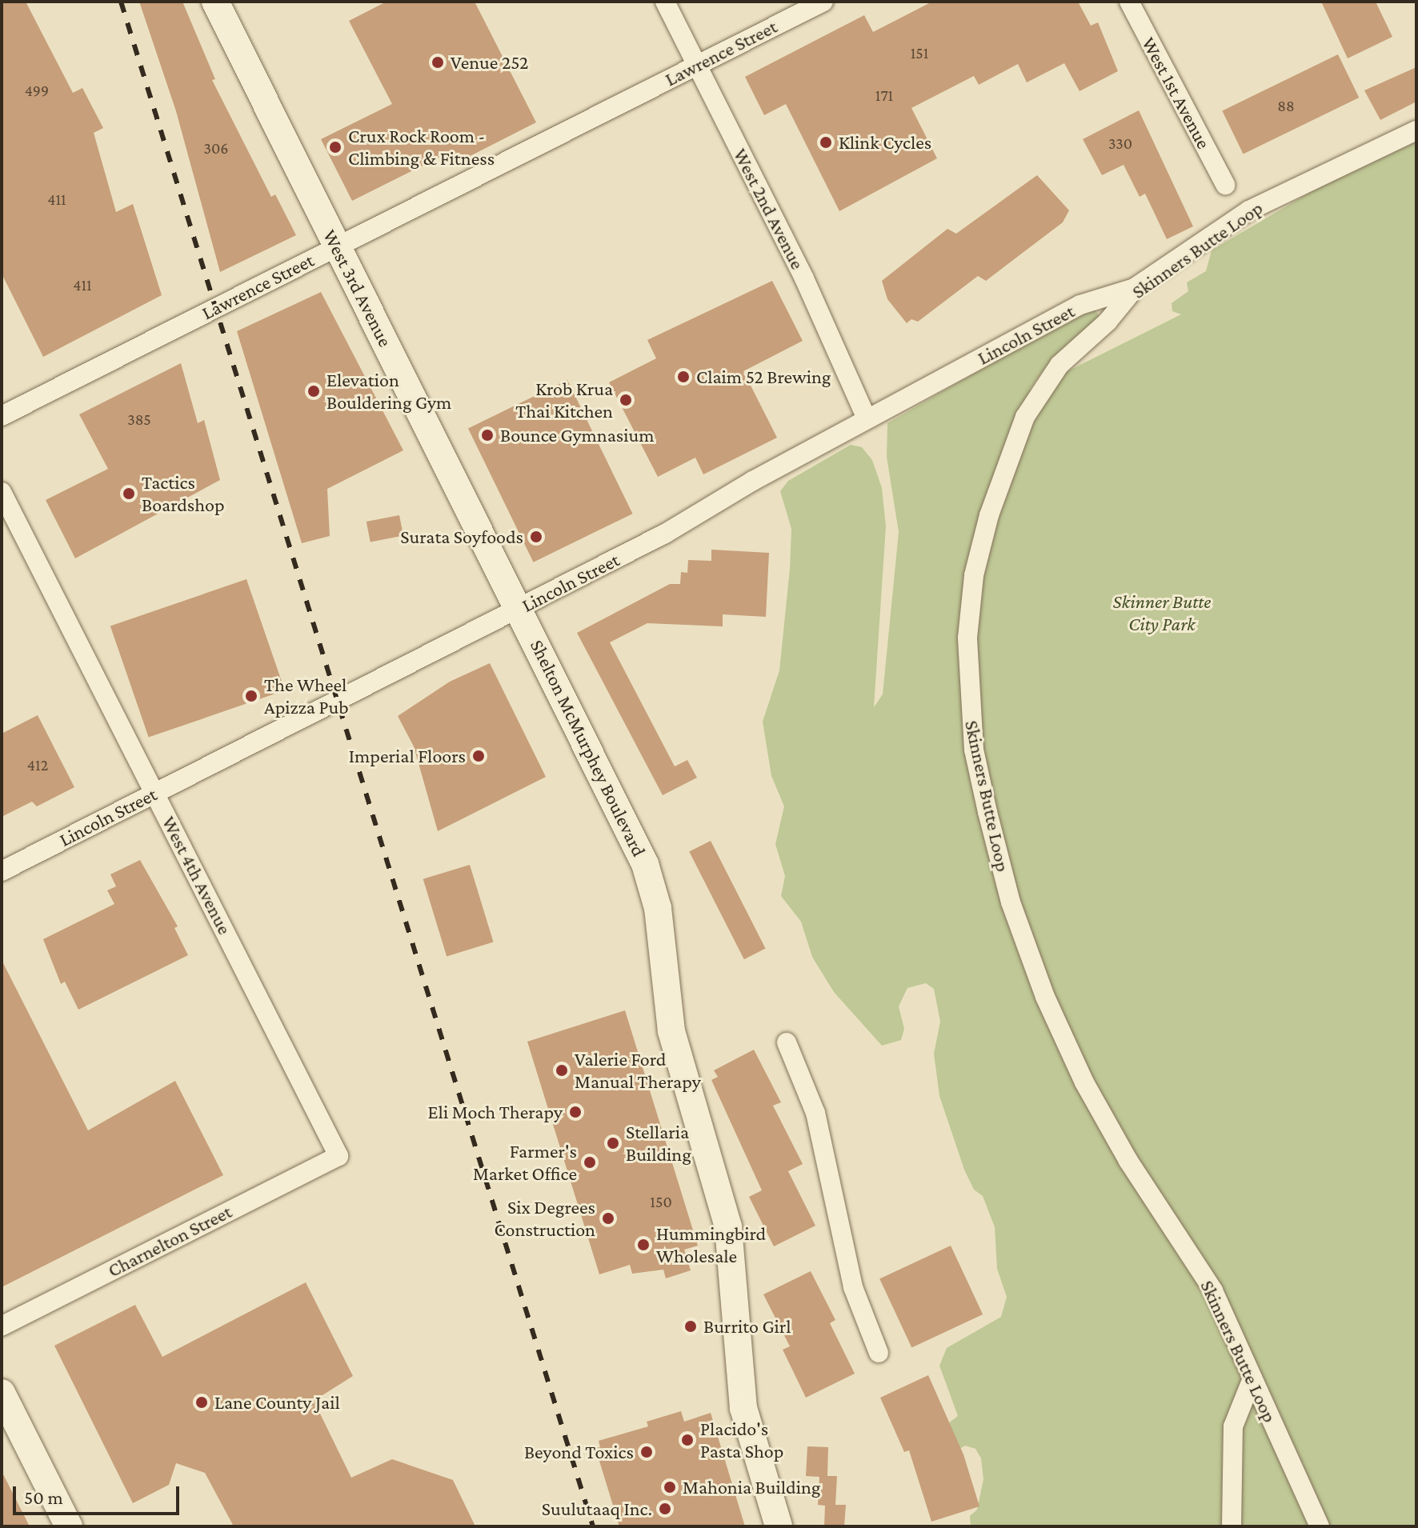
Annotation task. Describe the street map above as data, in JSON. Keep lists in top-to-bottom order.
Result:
{
  "streets": {
    "street": [
      "Lawrence Street",
      "West 1st Avenue",
      "West 2nd Avenue",
      "Skinners Butte Loop",
      "West 3rd Avenue",
      "Lincoln Street",
      "Shelton McMurphey Boulevard",
      "West 4th Avenue",
      "Charnelton Street"
    ]
  },
  "crossings": [
    ["Lawrence Street", "West 2nd Avenue"],
    ["Lawrence Street", "West 3rd Avenue"],
    ["West 2nd Avenue", "Lincoln Street"],
    ["Skinners Butte Loop", "Lincoln Street"],
    ["West 3rd Avenue", "Lincoln Street"],
    ["West 3rd Avenue", "Shelton McMurphey Boulevard"],
    ["Lincoln Street", "Shelton McMurphey Boulevard"],
    ["Lincoln Street", "West 4th Avenue"],
    ["West 4th Avenue", "Charnelton Street"]
  ],
  "parks": ["Skinner Butte City Park"],
  "places": [
    "Venue 252",
    "Klink Cycles",
    "Crux Rock Room - Climbing & Fitness",
    "Claim 52 Brewing",
    "Elevation Bouldering Gym",
    "Krob Krua Thai Kitchen",
    "Bounce Gymnasium",
    "Tactics Boardshop",
    "Surata Soyfoods",
    "The Wheel Apizza Pub",
    "Imperial Floors",
    "Valerie Ford Manual Therapy",
    "Eli Moch Therapy",
    "Stellaria Building",
    "Farmer's Market Office",
    "Six Degrees Construction",
    "Hummingbird Wholesale",
    "Burrito Girl",
    "Lane County Jail",
    "Placido's Pasta Shop",
    "Beyond Toxics",
    "Mahonia Building",
    "Suulutaaq Inc."
  ],
  "house_numbers": [
    "151",
    "499",
    "171",
    "88",
    "330",
    "306",
    "411",
    "411",
    "385",
    "412",
    "150"
  ],
  "scale_bar": "50 m"
}
